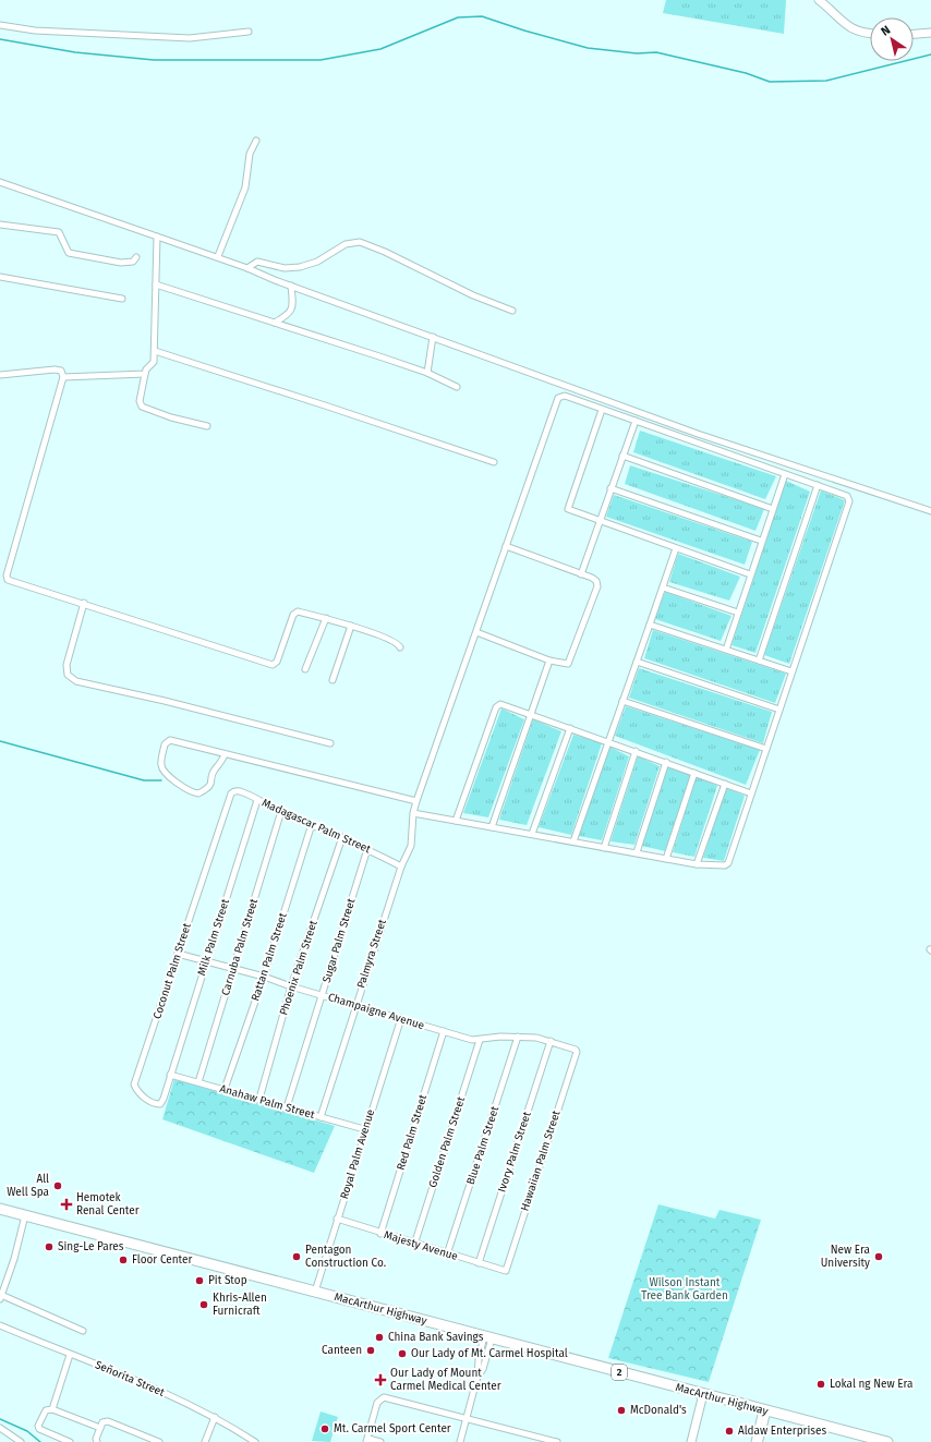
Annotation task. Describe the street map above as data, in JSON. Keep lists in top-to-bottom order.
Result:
{
  "streets": {
    "highway": ["MacArthur Highway", "2"],
    "street": [
      "Madagascar Palm Street",
      "Milk Palm Street",
      "Sugar Palm Street",
      "Carnuba Palm Street",
      "Palmyra Street",
      "Rattan Palm Street",
      "Phoenix Palm Street",
      "Coconut Palm Street",
      "Champaigne Avenue",
      "Anahaw Palm Street",
      "Red Palm Street",
      "Golden Palm Street",
      "Blue Palm Street",
      "Ivory Palm Street",
      "Royal Palm Avenue",
      "Hawaiian Palm Street",
      "Majesty Avenue",
      "Señorita Street"
    ]
  },
  "crossings": [
    ["Madagascar Palm Street", "Milk Palm Street"],
    ["Madagascar Palm Street", "Sugar Palm Street"],
    ["Madagascar Palm Street", "Carnuba Palm Street"],
    ["Madagascar Palm Street", "Palmyra Street"],
    ["Madagascar Palm Street", "Rattan Palm Street"],
    ["Madagascar Palm Street", "Phoenix Palm Street"],
    ["Madagascar Palm Street", "Coconut Palm Street"],
    ["Milk Palm Street", "Coconut Palm Street"],
    ["Milk Palm Street", "Champaigne Avenue"],
    ["Milk Palm Street", "Anahaw Palm Street"],
    ["Sugar Palm Street", "Champaigne Avenue"],
    ["Sugar Palm Street", "Anahaw Palm Street"],
    ["Carnuba Palm Street", "Champaigne Avenue"],
    ["Carnuba Palm Street", "Anahaw Palm Street"],
    ["Palmyra Street", "Champaigne Avenue"],
    ["Palmyra Street", "Anahaw Palm Street"],
    ["Rattan Palm Street", "Champaigne Avenue"],
    ["Rattan Palm Street", "Anahaw Palm Street"],
    ["Phoenix Palm Street", "Champaigne Avenue"],
    ["Phoenix Palm Street", "Anahaw Palm Street"],
    ["Coconut Palm Street", "Champaigne Avenue"],
    ["Coconut Palm Street", "Anahaw Palm Street"],
    ["Champaigne Avenue", "Red Palm Street"],
    ["Champaigne Avenue", "Golden Palm Street"],
    ["Champaigne Avenue", "Blue Palm Street"],
    ["Champaigne Avenue", "Ivory Palm Street"],
    ["Champaigne Avenue", "Royal Palm Avenue"],
    ["Champaigne Avenue", "Hawaiian Palm Street"],
    ["Anahaw Palm Street", "Royal Palm Avenue"],
    ["Red Palm Street", "Majesty Avenue"],
    ["Golden Palm Street", "Majesty Avenue"],
    ["Blue Palm Street", "Majesty Avenue"],
    ["Ivory Palm Street", "Majesty Avenue"],
    ["Royal Palm Avenue", "Majesty Avenue"],
    ["Royal Palm Avenue", "MacArthur Highway"],
    ["Hawaiian Palm Street", "Majesty Avenue"]
  ],
  "parks": ["Wilson Instant Tree Bank Garden"],
  "places": {
    "other": [
      "All Well Spa",
      "Sing-Le Pares",
      "Pentagon Construction Co.",
      "New Era University",
      "Floor Center",
      "Pit Stop",
      "Khris-Allen Furnicraft",
      "China Bank Savings",
      "Canteen",
      "Our Lady of Mt. Carmel Hospital",
      "Lokal ng New Era",
      "McDonald's",
      "Mt. Carmel Sport Center",
      "Aldaw Enterprises"
    ],
    "health": ["Hemotek Renal Center", "Our Lady of Mount Carmel Medical Center"]
  },
  "north": "top left"
}
